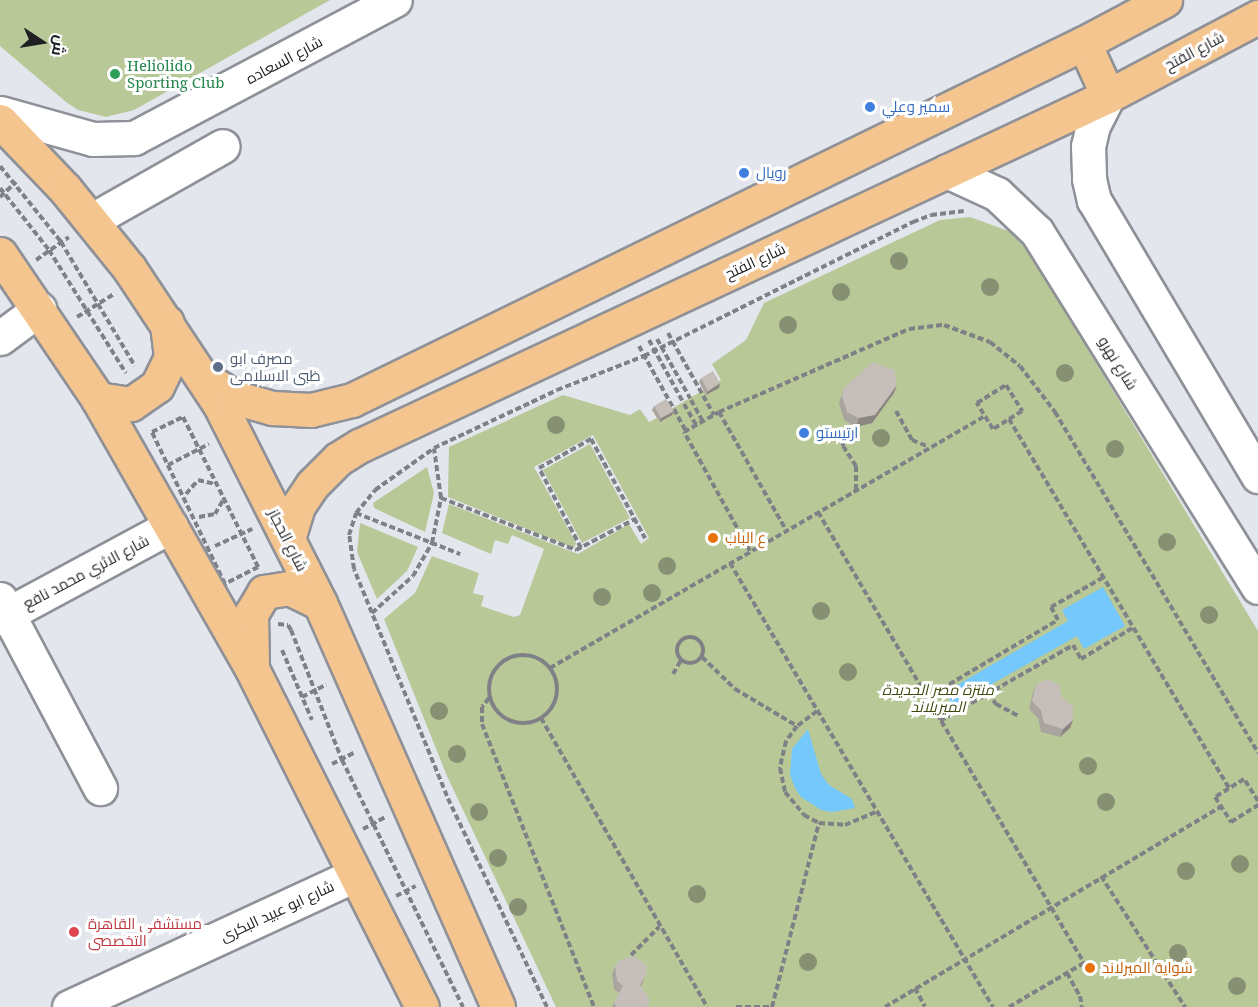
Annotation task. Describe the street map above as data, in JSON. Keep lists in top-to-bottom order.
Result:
{
  "streets": {
    "main road": ["شارع الفتح", "شارع الحجاز"],
    "street": [
      "شارع السعاده",
      "شارع نهرو",
      "شارع الاثري محمد نافع",
      "شارع ابو عبيد البكرى"
    ]
  },
  "crossings": [
    ["شارع الفتح", "شارع نهرو"],
    ["شارع الفتح", "شارع الحجاز"]
  ],
  "parks": ["منتزة مصر الجديدة الميريلاند"],
  "places": [
    "Heliolido Sporting Club",
    "سمير وعلي",
    "رويال",
    "مصرف ابو ظبى الاسلامى",
    "ارتيستو",
    "ع الباب",
    "مستشفي القاهرة التخصصى",
    "شواية الميرلاند"
  ],
  "north": "right"
}
